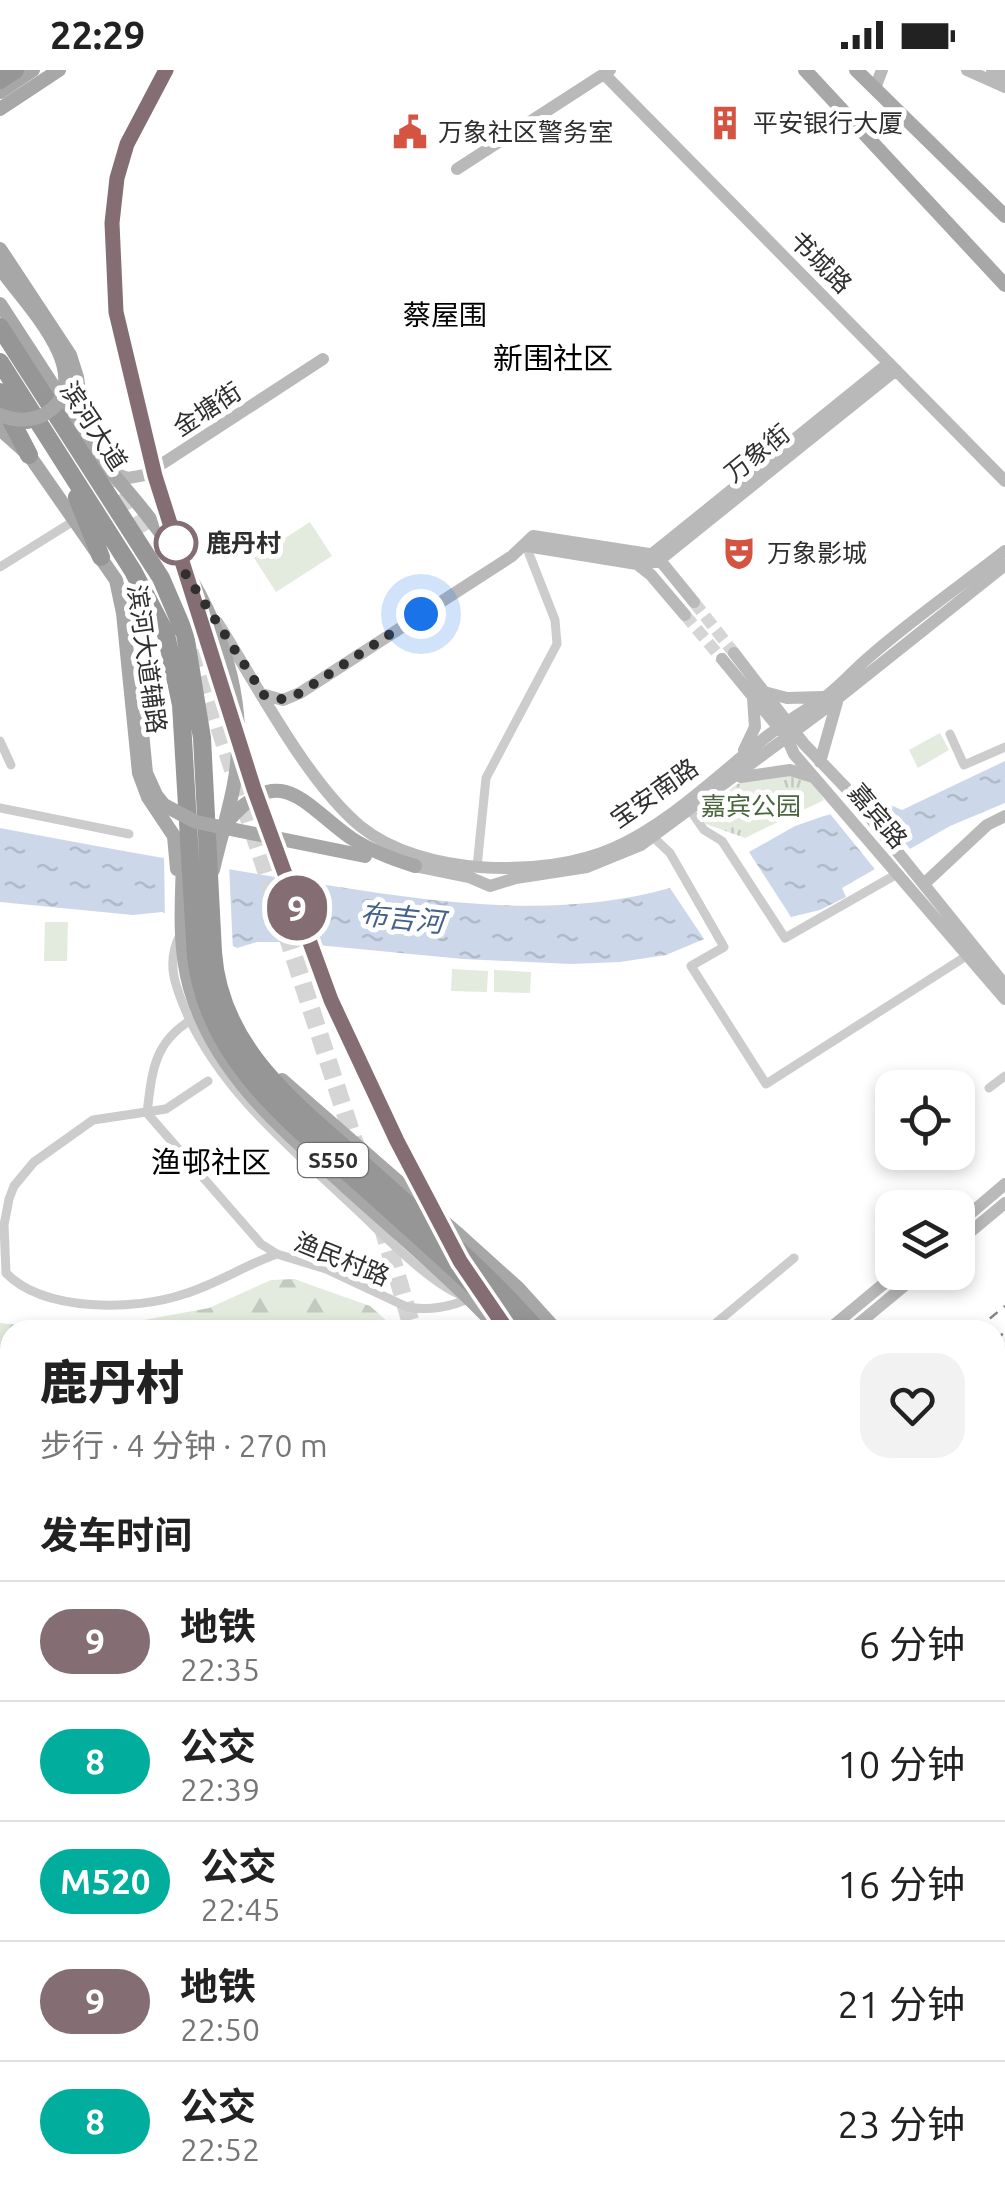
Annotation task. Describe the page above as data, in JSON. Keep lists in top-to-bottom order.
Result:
{
  "streets": {
    "highway": ["滨河大道", "S550"],
    "main road": ["滨河大道辅路"],
    "street": [
      "书城路",
      "金塘街",
      "万象街",
      "宝安南路",
      "嘉宾路",
      "渔民村路"
    ]
  },
  "crossings": [
    ["书城路", "万象街"],
    ["金塘街", "滨河大道辅路"],
    ["滨河大道", "滨河大道辅路"],
    ["滨河大道", "S550"],
    ["滨河大道辅路", "宝安南路"],
    ["滨河大道辅路", "S550"],
    ["滨河大道辅路", "渔民村路"],
    ["宝安南路", "嘉宾路"]
  ],
  "districts": ["蔡屋围", "新围社区", "渔邨社区"],
  "water": ["布吉河"],
  "parks": ["嘉宾公园"],
  "places": {
    "building": ["平安银行大厦"],
    "public building": ["万象社区警务室"],
    "other": ["鹿丹村"],
    "theatre": ["万象影城"]
  },
  "lines": ["metro line 9"],
  "page": {
    "status": "22:29",
    "on_map": "9",
    "heading": [
      ["鹿丹村", "步行 · 4 分钟 · 270 m"],
      "发车时间"
    ],
    "list": [
      {
        "mark": "9",
        "name": "地铁",
        "note": "22:35",
        "value": "6 分钟"
      },
      {
        "mark": "8",
        "name": "公交",
        "note": "22:39",
        "value": "10 分钟"
      },
      {
        "mark": "M520",
        "name": "公交",
        "note": "22:45",
        "value": "16 分钟"
      },
      {
        "mark": "9",
        "name": "地铁",
        "note": "22:50",
        "value": "21 分钟"
      },
      {
        "mark": "8",
        "name": "公交",
        "note": "22:52",
        "value": "23 分钟"
      }
    ]
  }
}
